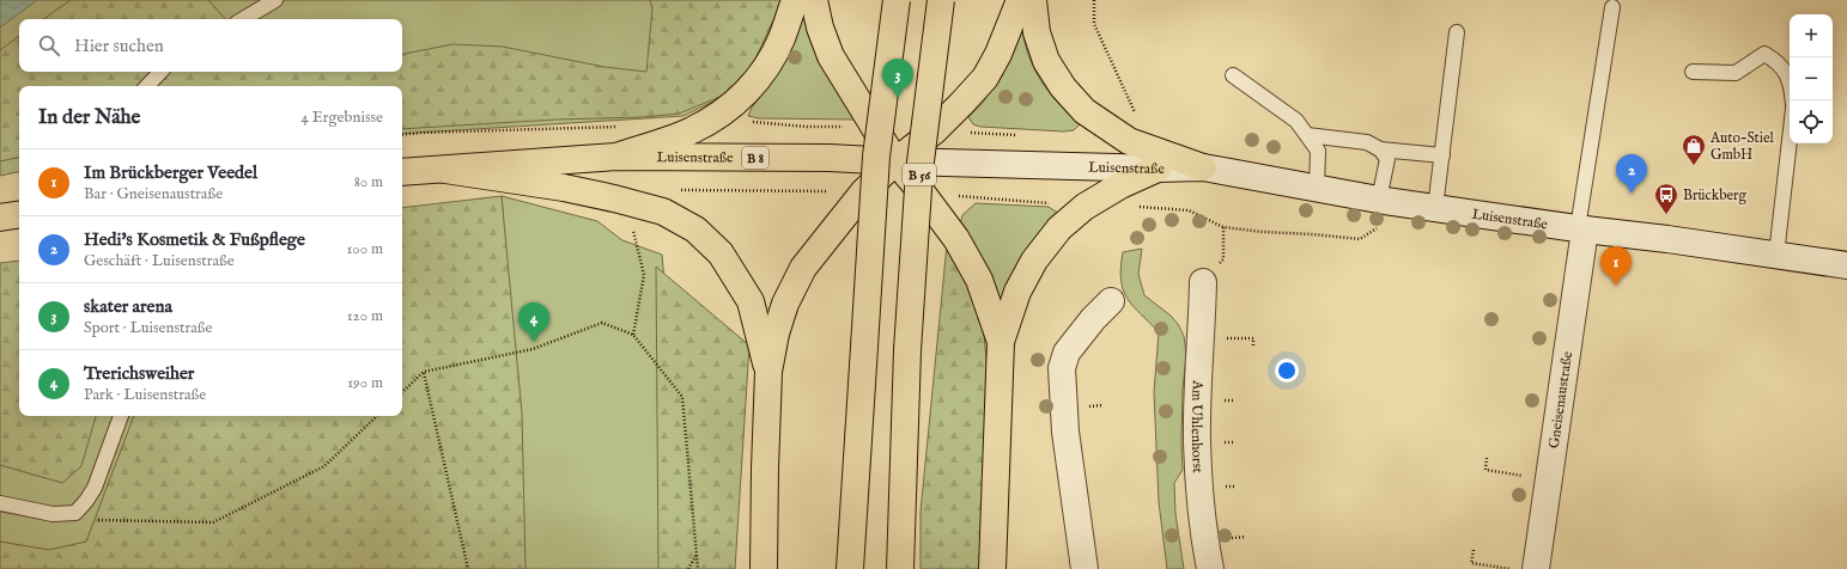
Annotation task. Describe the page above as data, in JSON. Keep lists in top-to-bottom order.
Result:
{
  "streets": {
    "main road": [
      "Luisenstraße",
      "B 8",
      "B 56",
      "Gneisenaustraße",
      "Am Uhlenhorst"
    ]
  },
  "crossings": [
    ["Luisenstraße", "Gneisenaustraße"]
  ],
  "places": {
    "shop": ["Auto-Stiel GmbH"],
    "bus stop": ["Brückberg"]
  },
  "page": {
    "map_buttons": ["+", "−"],
    "search": "Hier suchen",
    "pins": [
      "3",
      "2",
      "1",
      "4"
    ],
    "heading": ["In der Nähe", "4 Ergebnisse"],
    "list": [
      {
        "mark": "1",
        "name": "Im Brückberger Veedel",
        "note": "Bar · Gneisenaustraße",
        "value": "80 m"
      },
      {
        "mark": "2",
        "name": "Hedi's Kosmetik & Fußpflege",
        "note": "Geschäft · Luisenstraße",
        "value": "100 m"
      },
      {
        "mark": "3",
        "name": "skater arena",
        "note": "Sport · Luisenstraße",
        "value": "120 m"
      },
      {
        "mark": "4",
        "name": "Trerichsweiher",
        "note": "Park · Luisenstraße",
        "value": "190 m"
      }
    ]
  }
}
